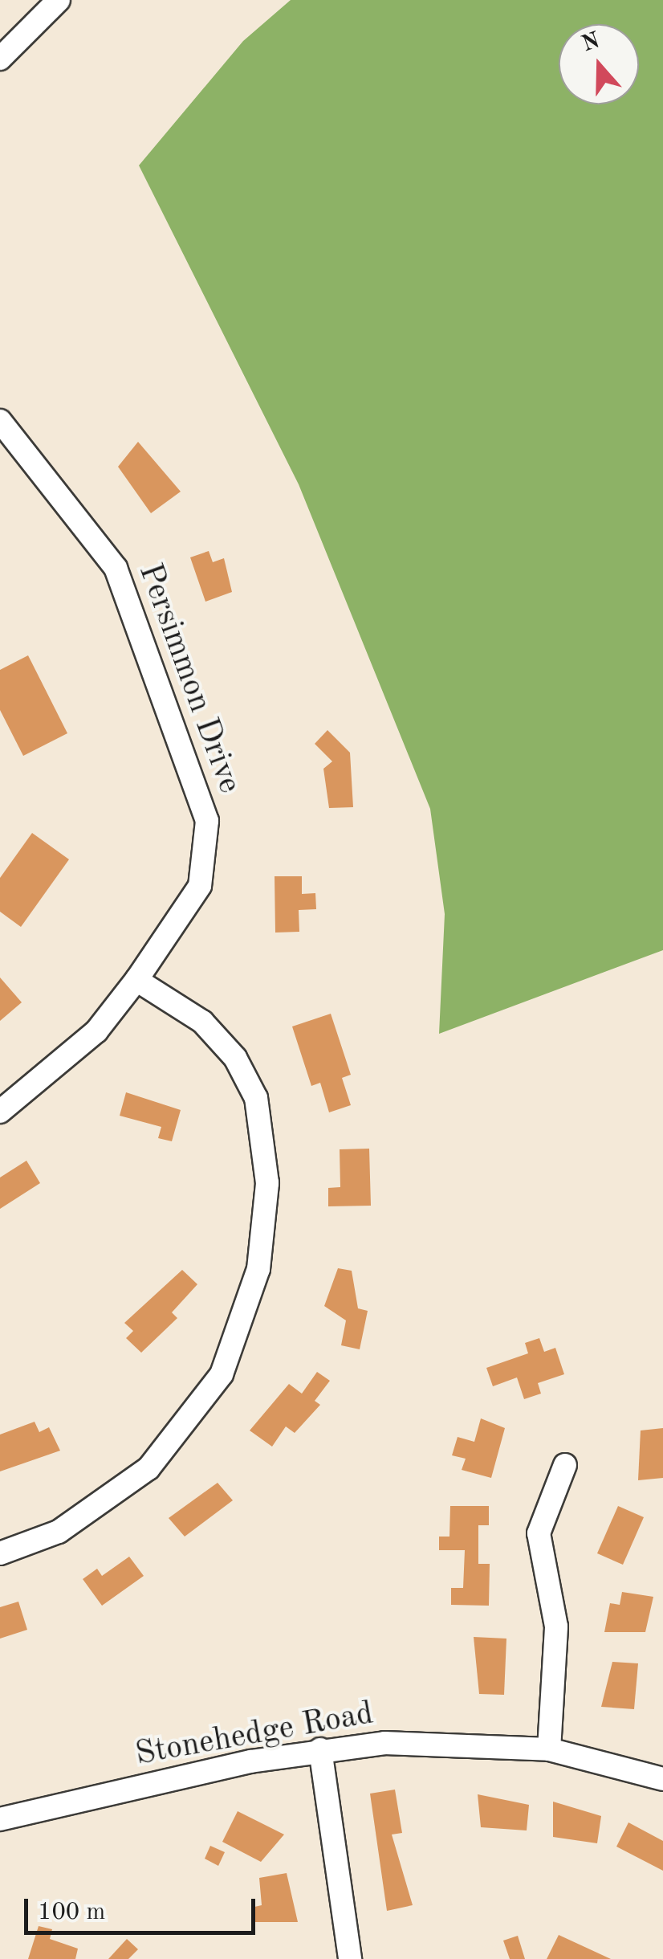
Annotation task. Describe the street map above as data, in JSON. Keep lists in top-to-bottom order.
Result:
{
  "streets": {
    "street": ["Persimmon Drive", "Stonehedge Road"]
  },
  "scale_bar": "100 m",
  "north": "top"
}
